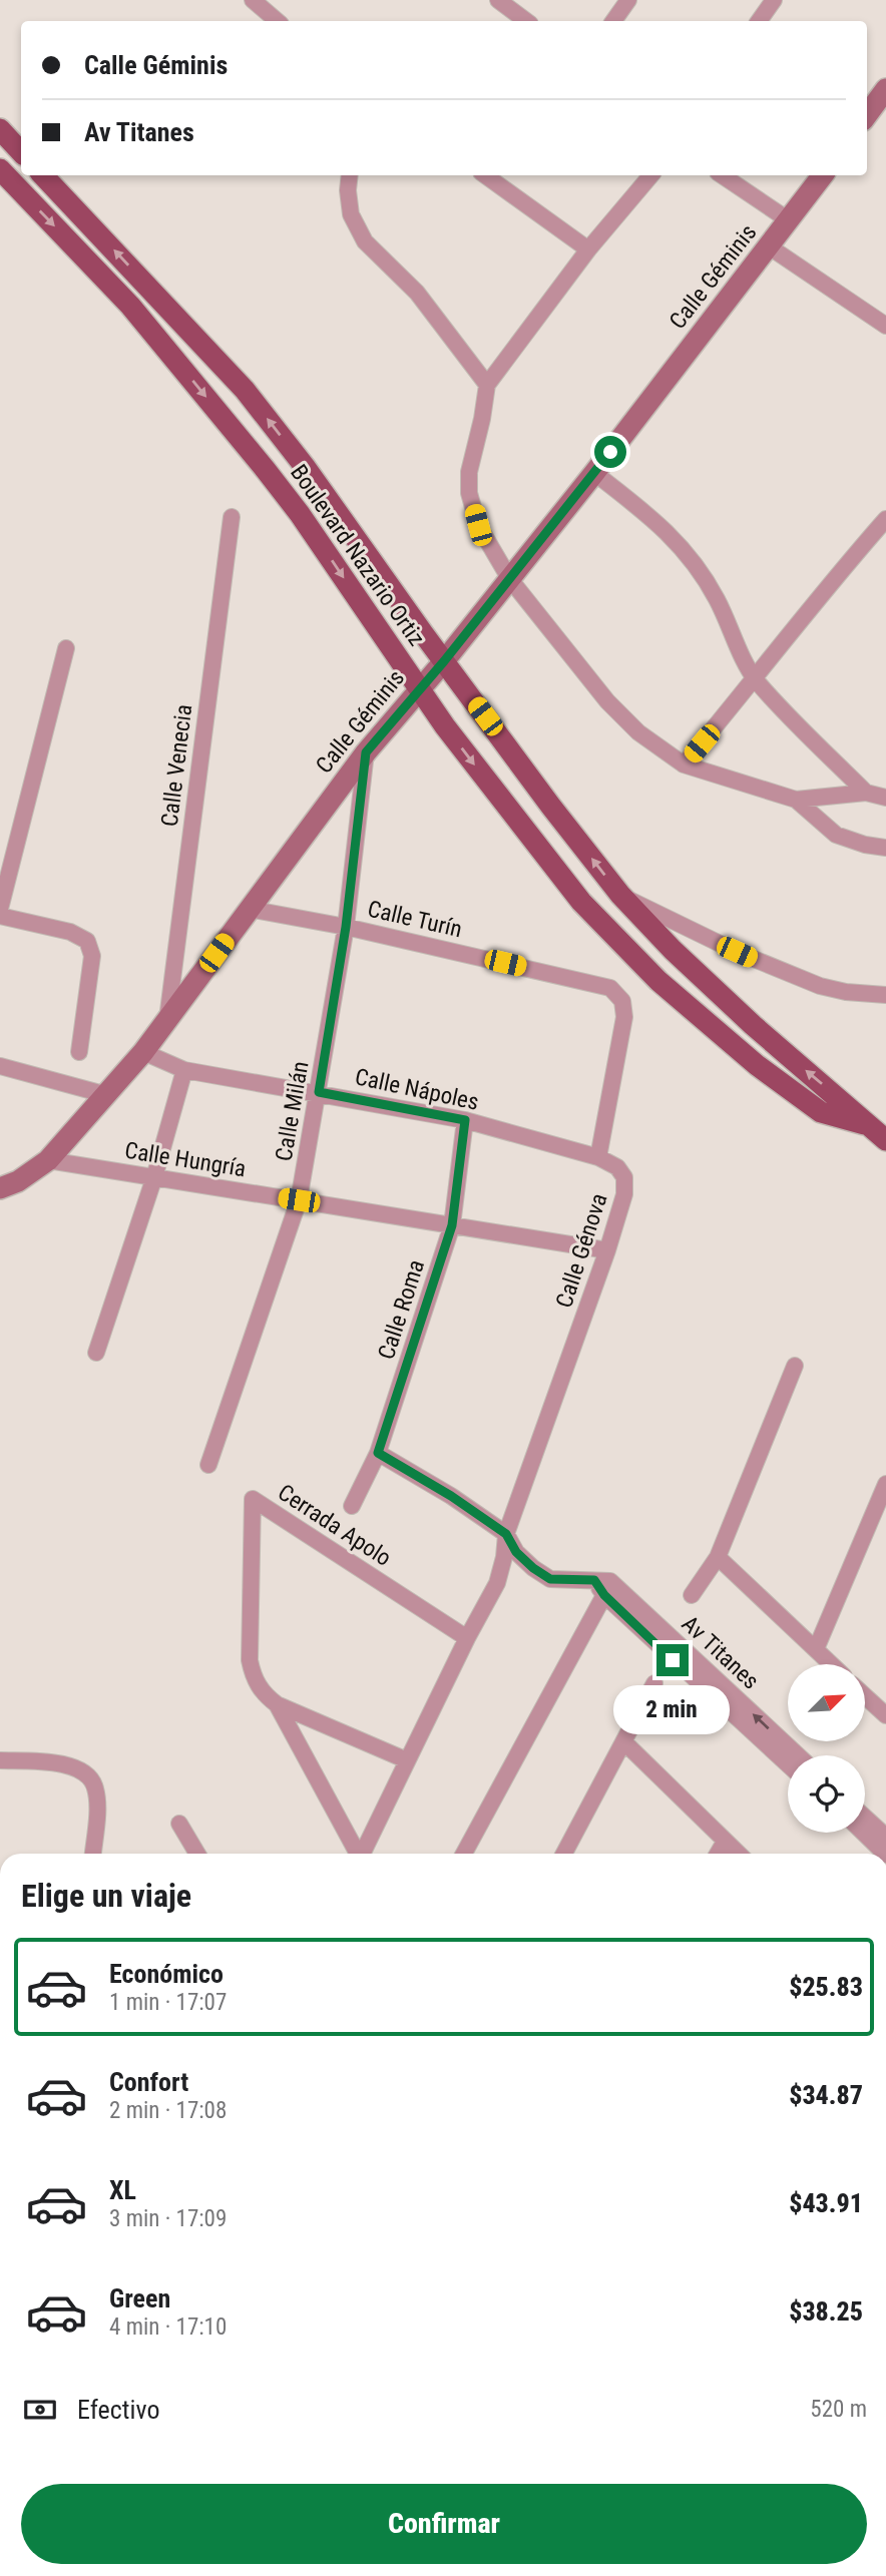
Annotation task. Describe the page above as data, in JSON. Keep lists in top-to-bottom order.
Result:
{
  "streets": {
    "main road": ["Boulevard Nazario Ortiz"],
    "street": [
      "Calle Géminis",
      "Calle Venecia",
      "Calle Turín",
      "Calle Nápoles",
      "Calle Milán",
      "Calle Hungría",
      "Calle Génova",
      "Calle Roma",
      "Cerrada Apolo",
      "Av Titanes"
    ]
  },
  "crossings": [
    ["Calle Géminis", "Boulevard Nazario Ortiz"],
    ["Calle Géminis", "Calle Venecia"],
    ["Calle Géminis", "Calle Turín"],
    ["Calle Géminis", "Calle Nápoles"],
    ["Calle Géminis", "Calle Milán"],
    ["Calle Géminis", "Calle Hungría"],
    ["Calle Turín", "Calle Nápoles"],
    ["Calle Turín", "Calle Milán"],
    ["Calle Turín", "Calle Génova"],
    ["Calle Nápoles", "Calle Milán"],
    ["Calle Nápoles", "Calle Génova"],
    ["Calle Nápoles", "Calle Roma"],
    ["Calle Milán", "Calle Hungría"],
    ["Calle Hungría", "Calle Génova"],
    ["Calle Hungría", "Calle Roma"],
    ["Calle Génova", "Cerrada Apolo"]
  ],
  "north": "top right",
  "page": {
    "banner": ["Calle Géminis", "Av Titanes"],
    "bubble": "2 min",
    "heading": "Elige un viaje",
    "list": [
      {
        "name": "Económico",
        "note": "1 min · 17:07",
        "value": "$25.83"
      },
      {
        "name": "Confort",
        "note": "2 min · 17:08",
        "value": "$34.87"
      },
      {
        "name": "XL",
        "note": "3 min · 17:09",
        "value": "$43.91"
      },
      {
        "name": "Green",
        "note": "4 min · 17:10",
        "value": "$38.25"
      }
    ],
    "pay": ["Efectivo", "520 m"],
    "buttons": "Confirmar"
  }
}
